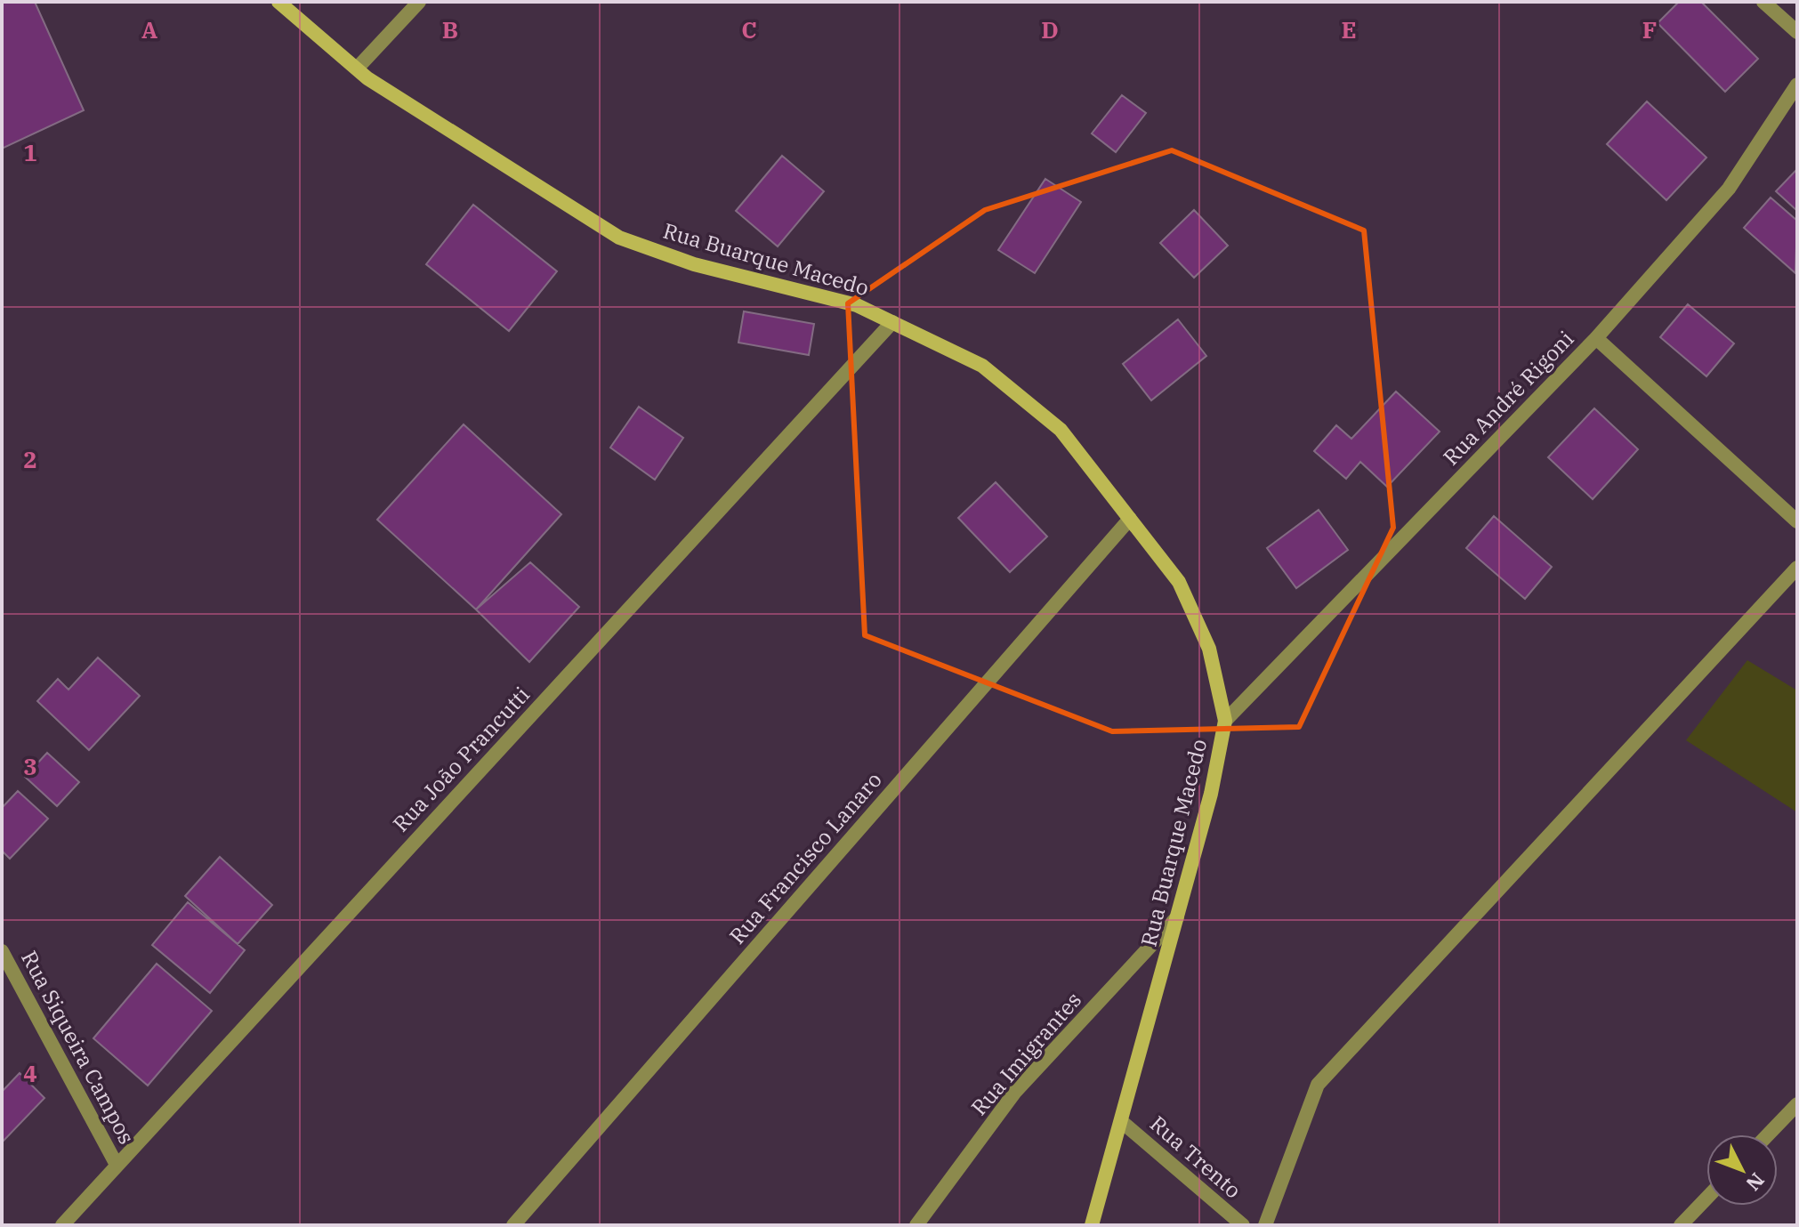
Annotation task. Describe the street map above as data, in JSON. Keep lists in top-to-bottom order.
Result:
{
  "streets": {
    "main road": ["Rua Buarque Macedo"],
    "street": [
      "Rua André Rigoni",
      "Rua João Prancutti",
      "Rua Francisco Lanaro",
      "Rua Siqueira Campos",
      "Rua Imigrantes",
      "Rua Trento"
    ]
  },
  "crossings": [
    ["Rua Buarque Macedo", "Rua André Rigoni"],
    ["Rua Buarque Macedo", "Rua João Prancutti"],
    ["Rua Buarque Macedo", "Rua Francisco Lanaro"],
    ["Rua Buarque Macedo", "Rua Imigrantes"],
    ["Rua Buarque Macedo", "Rua Trento"],
    ["Rua João Prancutti", "Rua Siqueira Campos"]
  ],
  "north": "bottom right",
  "grid": {
    "columns": [
      "A",
      "B",
      "C",
      "D",
      "E",
      "F"
    ],
    "rows": [
      "1",
      "2",
      "3",
      "4"
    ]
  }
}
